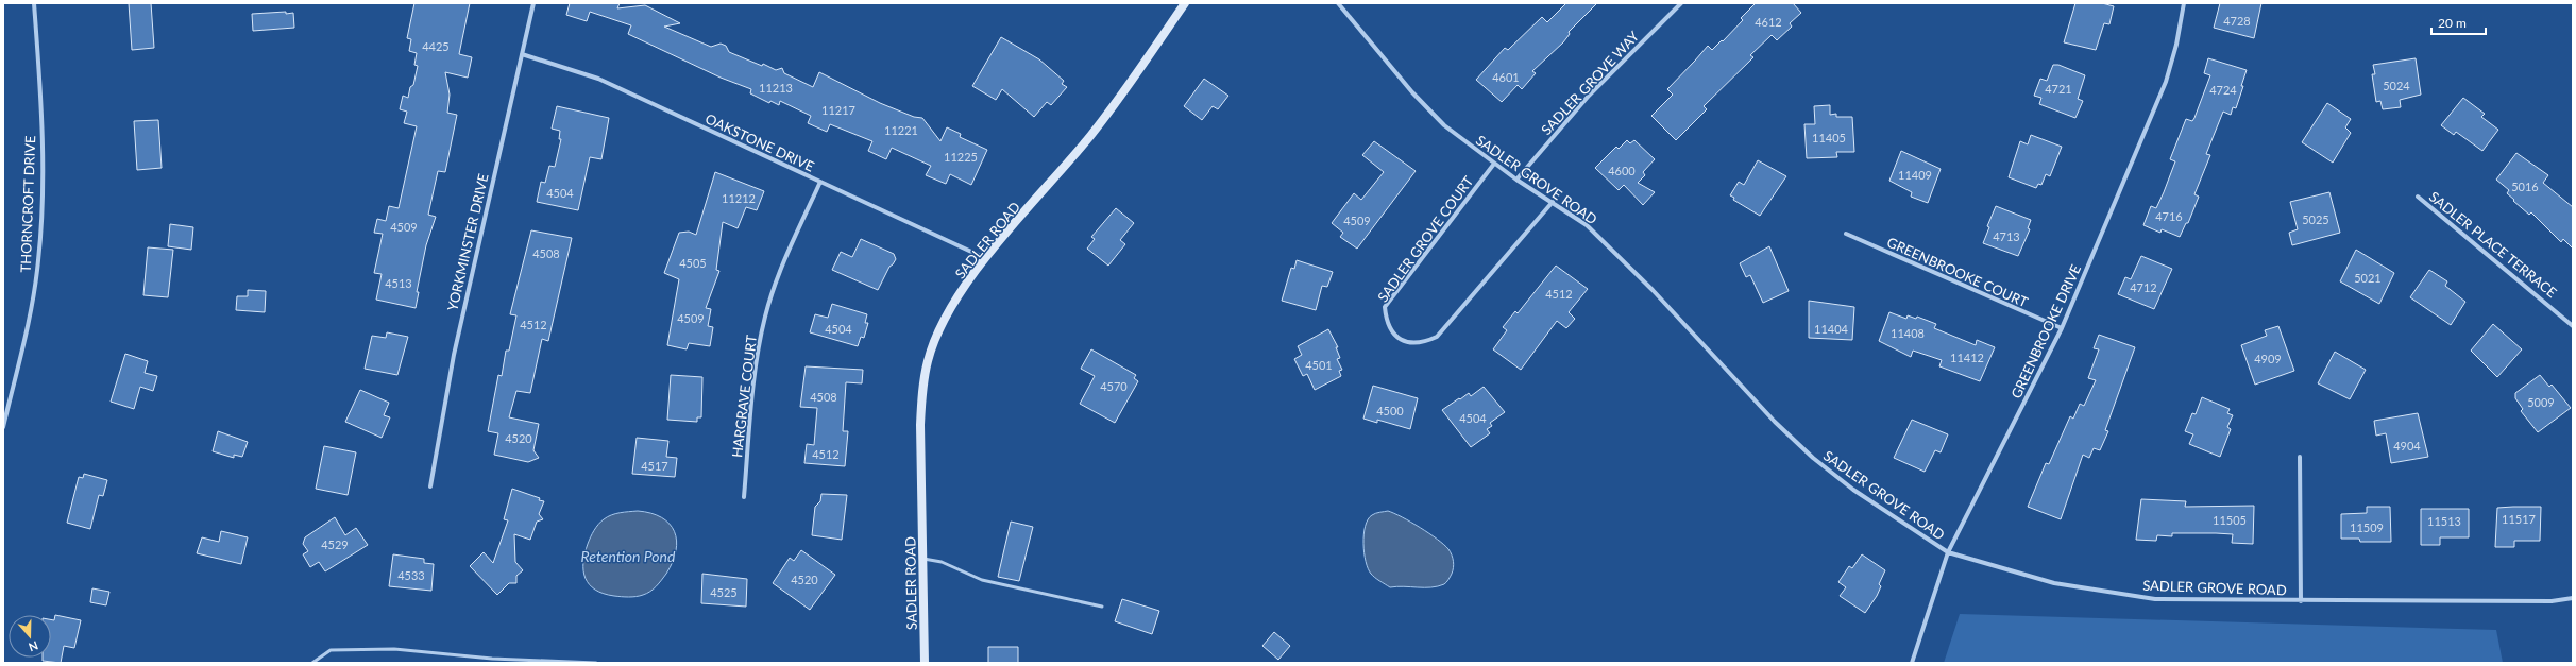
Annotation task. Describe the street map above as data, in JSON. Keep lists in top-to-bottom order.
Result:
{
  "streets": {
    "street": [
      "SADLER GROVE WAY",
      "OAKSTONE DRIVE",
      "SADLER GROVE ROAD",
      "THORNCROFT DRIVE",
      "SADLER GROVE COURT",
      "SADLER ROAD",
      "YORKMINSTER DRIVE",
      "SADLER PLACE TERRACE",
      "GREENBROOKE COURT",
      "GREENBROOKE DRIVE",
      "HARGRAVE COURT"
    ]
  },
  "crossings": [
    ["SADLER GROVE WAY", "SADLER GROVE ROAD"],
    ["OAKSTONE DRIVE", "SADLER ROAD"],
    ["OAKSTONE DRIVE", "YORKMINSTER DRIVE"],
    ["OAKSTONE DRIVE", "HARGRAVE COURT"],
    ["SADLER GROVE ROAD", "SADLER GROVE COURT"],
    ["SADLER GROVE ROAD", "GREENBROOKE DRIVE"],
    ["GREENBROOKE COURT", "GREENBROOKE DRIVE"]
  ],
  "water": ["Retention Pond"],
  "house_numbers": [
    "4728",
    "4612",
    "4425",
    "4601",
    "5024",
    "11213",
    "4721",
    "4724",
    "11217",
    "11221",
    "11405",
    "11225",
    "4600",
    "11409",
    "5016",
    "4504",
    "11212",
    "4716",
    "5025",
    "4509",
    "4509",
    "4713",
    "4508",
    "4505",
    "5021",
    "4513",
    "4712",
    "4512",
    "4509",
    "4512",
    "4504",
    "11404",
    "11408",
    "11412",
    "4909",
    "4501",
    "4570",
    "4508",
    "5009",
    "4500",
    "4504",
    "4520",
    "4904",
    "4512",
    "4517",
    "11517",
    "11505",
    "11513",
    "11509",
    "4529",
    "4533",
    "4520",
    "4525"
  ],
  "scale_bar": "20 m",
  "north": "bottom"
}
